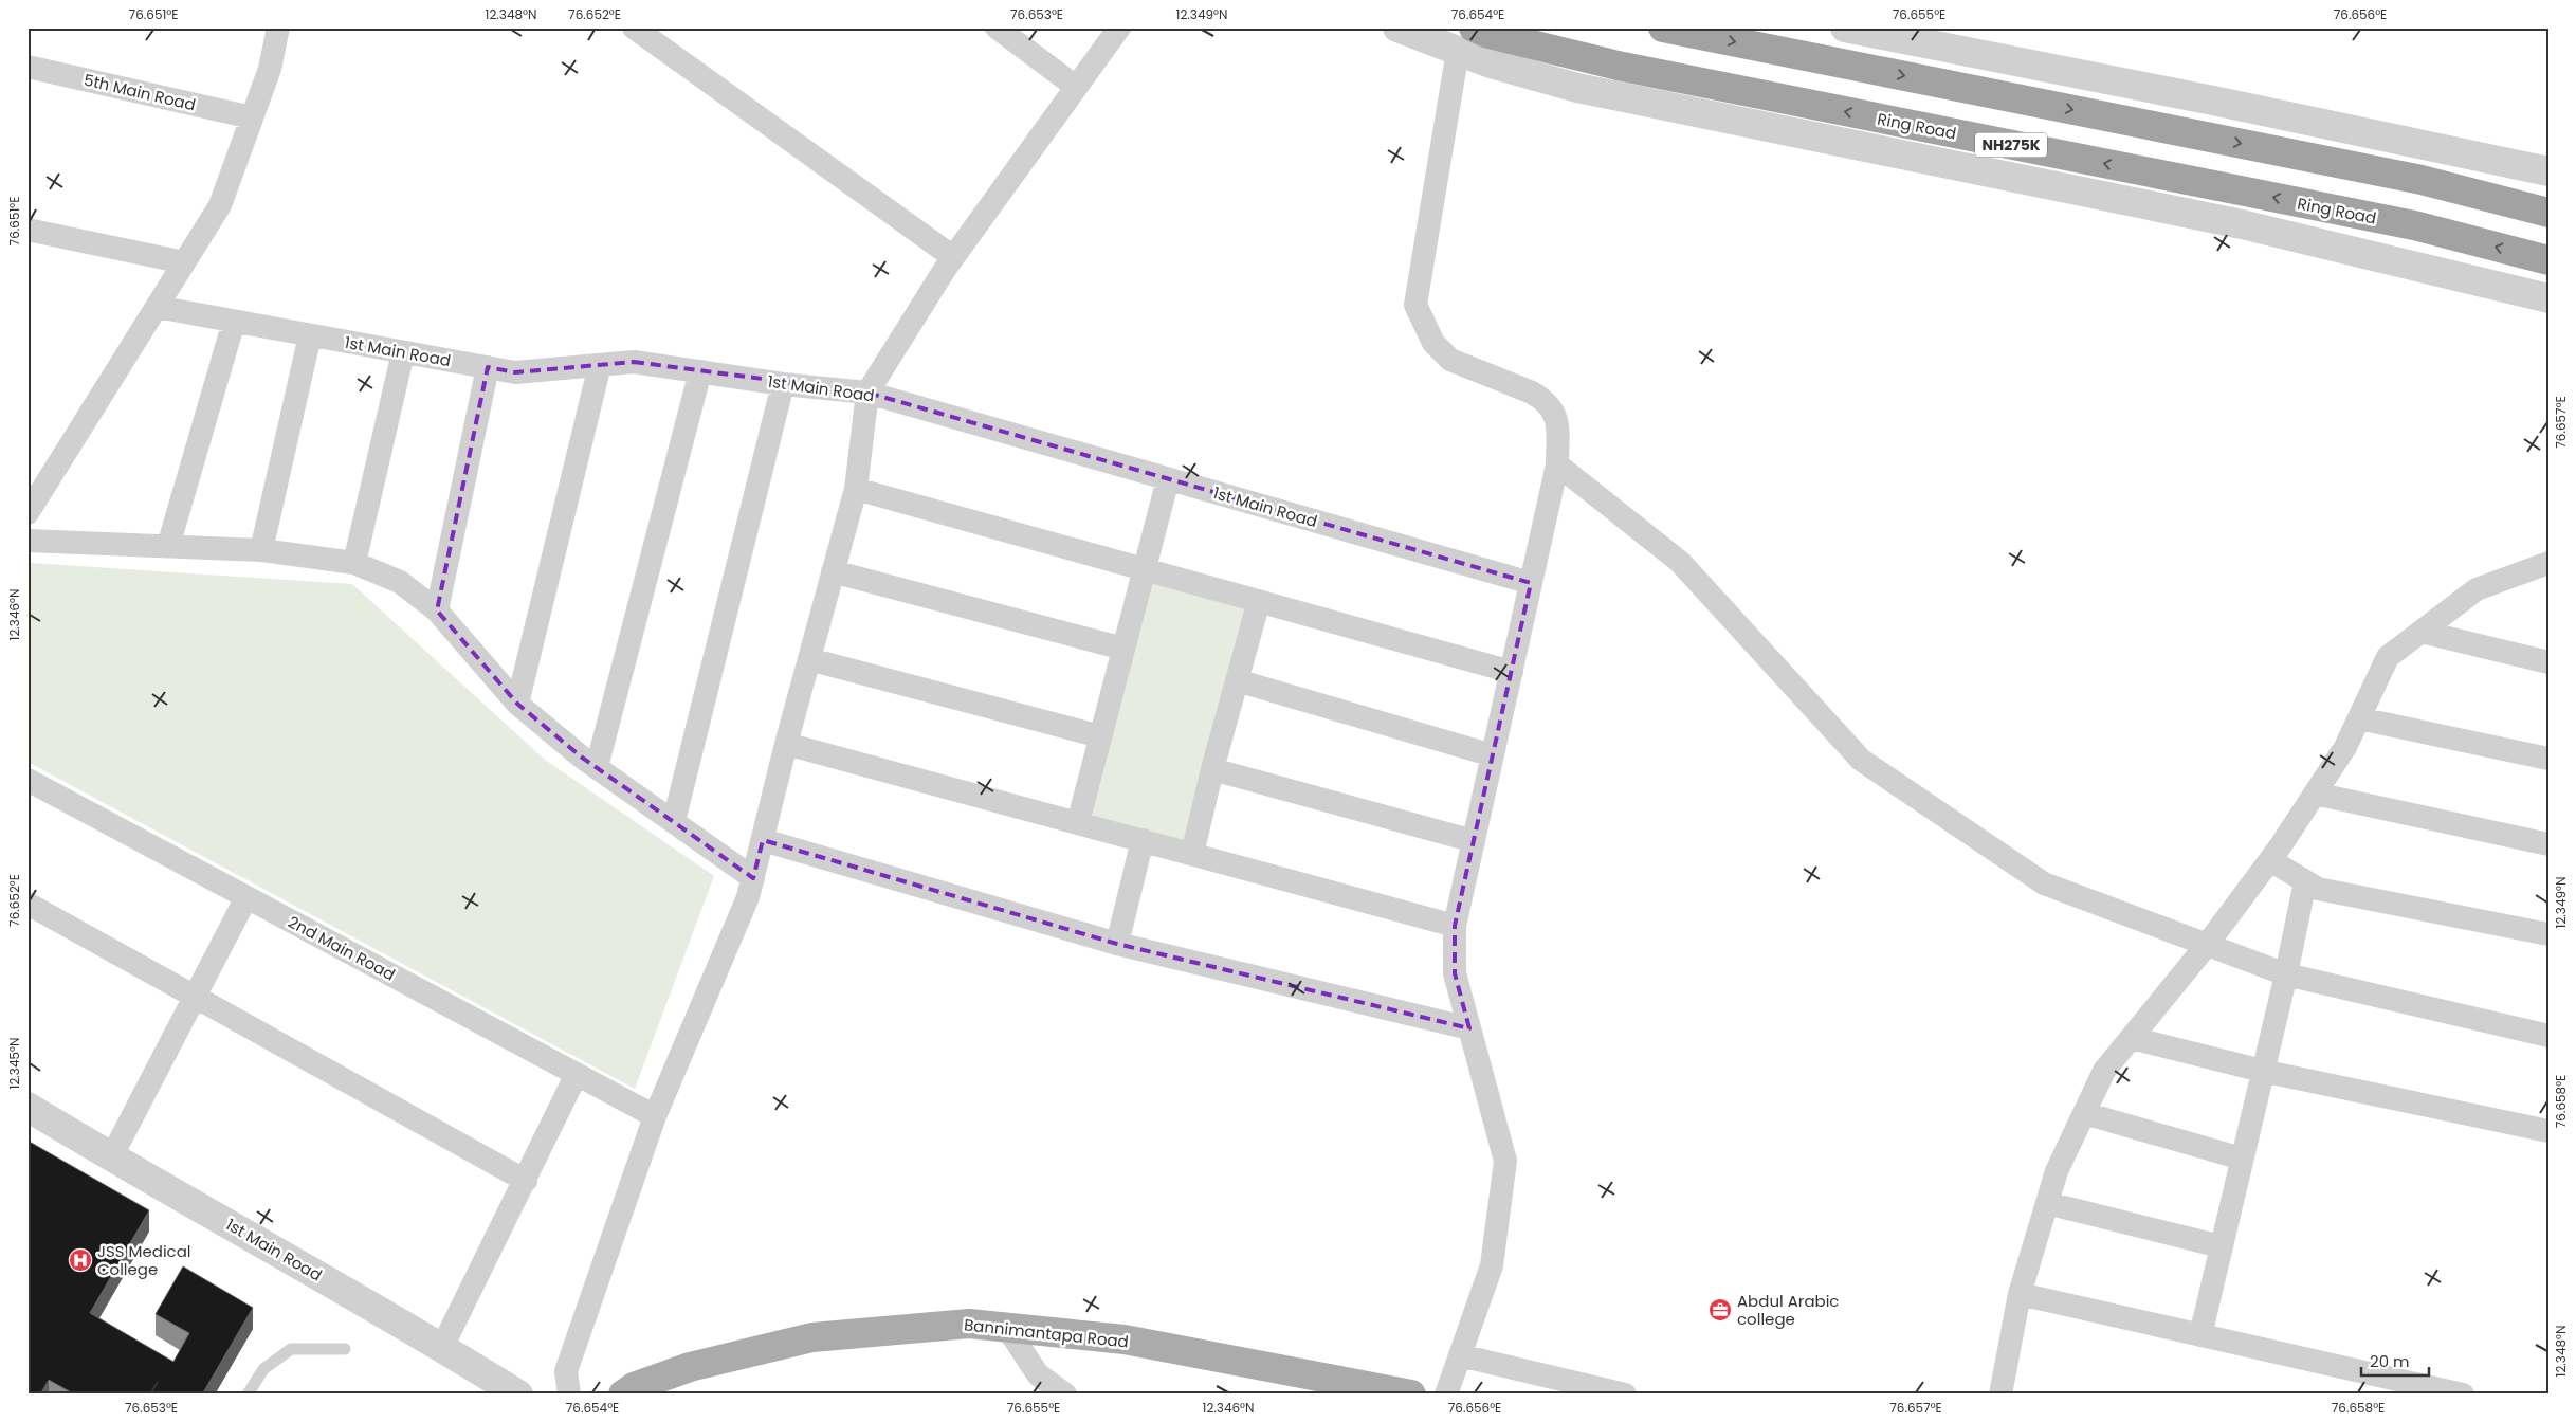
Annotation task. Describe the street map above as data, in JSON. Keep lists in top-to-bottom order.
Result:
{
  "streets": {
    "highway": ["Ring Road", "NH275K"],
    "main road": ["Bannimantapa Road"],
    "street": ["5th Main Road", "1st Main Road", "2nd Main Road"]
  },
  "places": {
    "hospital": ["JSS Medical College"],
    "office": ["Abdul Arabic college"]
  },
  "scale_bar": "20 m",
  "coordinates": [
    "76.651°E",
    "12.348°N",
    "76.652°E",
    "76.653°E",
    "12.349°N",
    "76.654°E",
    "76.655°E",
    "76.656°E",
    "76.657°E",
    "12.346°N",
    "12.345°N",
    "76.658°E"
  ]
}
